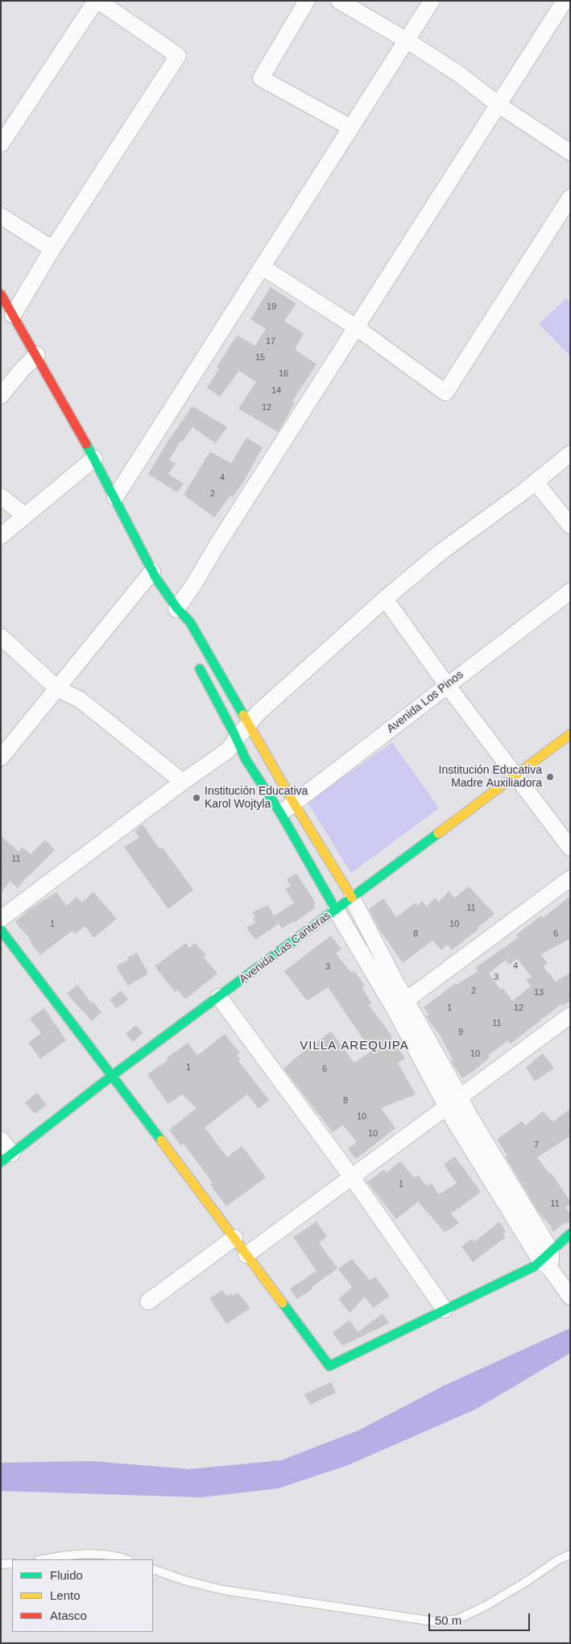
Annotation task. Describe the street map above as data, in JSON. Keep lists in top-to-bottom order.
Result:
{
  "streets": {
    "street": ["Avenida Los Pinos", "Avenida Las Canteras"]
  },
  "districts": ["VILLA AREQUIPA"],
  "places": ["Institución Educativa Madre Auxiliadora", "Institución Educativa Karol Wojtyla"],
  "house_numbers": [
    "19",
    "17",
    "15",
    "16",
    "14",
    "12",
    "4",
    "2",
    "11",
    "11",
    "1",
    "10",
    "8",
    "6",
    "4",
    "3",
    "3",
    "2",
    "13",
    "1",
    "12",
    "11",
    "9",
    "10",
    "1",
    "6",
    "8",
    "10",
    "10",
    "7",
    "1",
    "11"
  ],
  "legend": ["Fluido", "Lento", "Atasco"],
  "scale_bar": "50 m"
}
